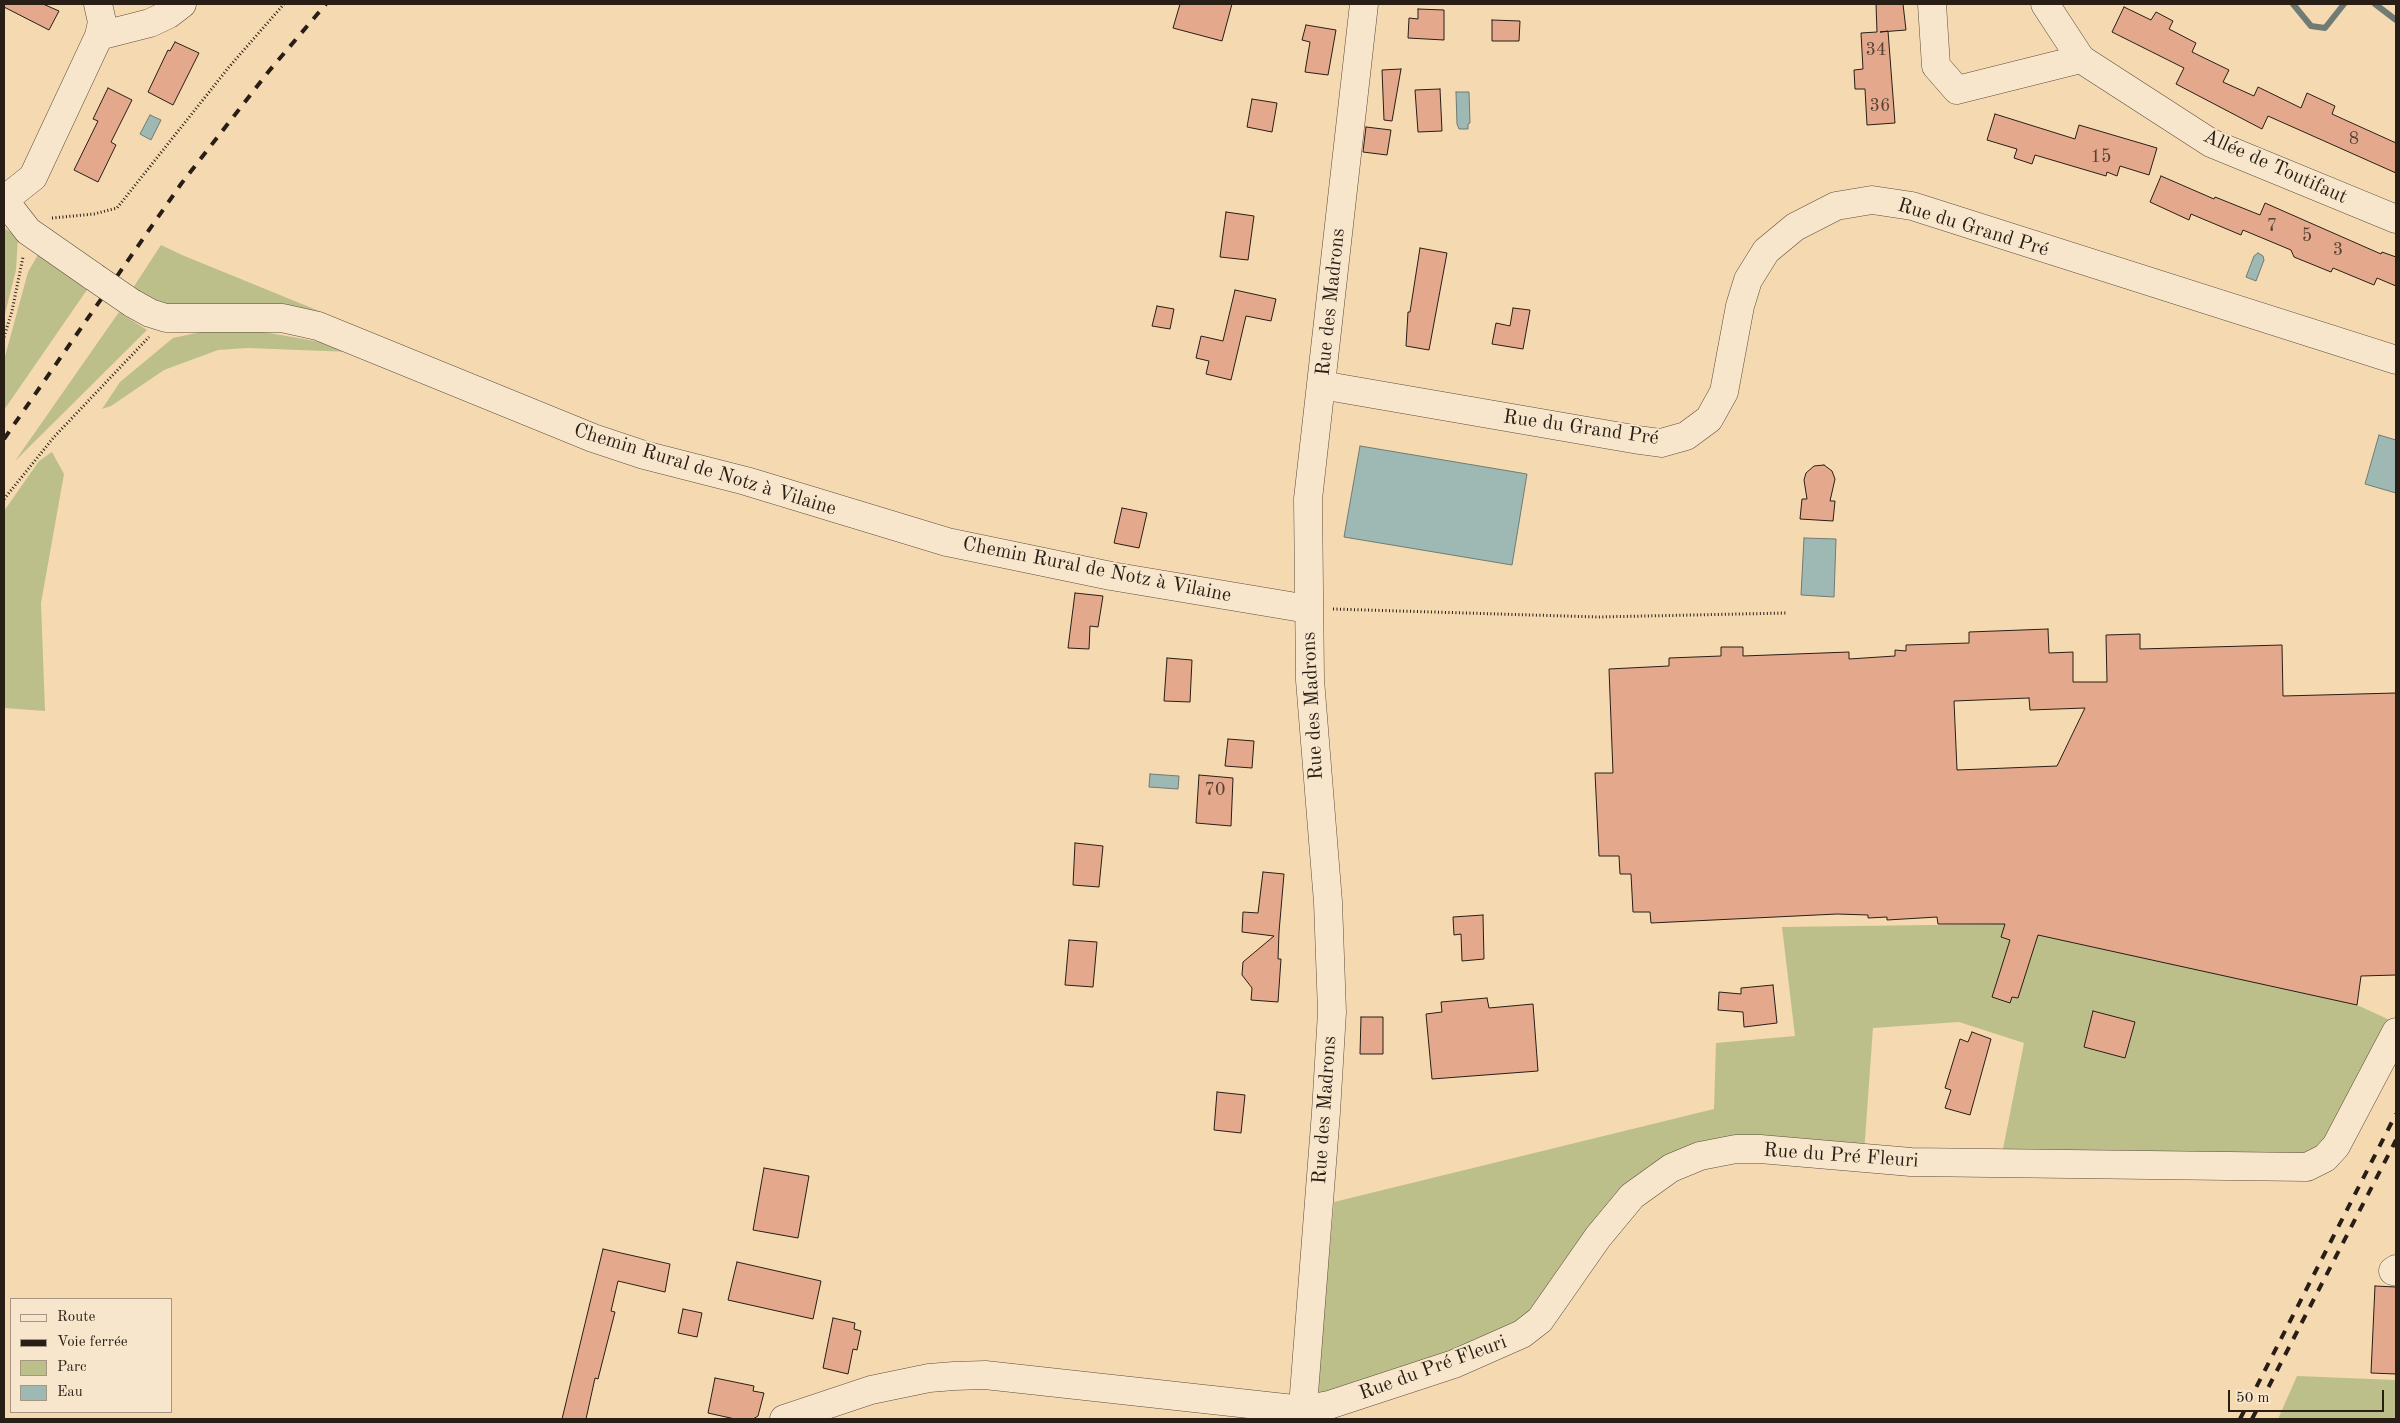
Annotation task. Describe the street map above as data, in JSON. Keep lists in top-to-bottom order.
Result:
{
  "streets": {
    "street": [
      "Allée de Toutifaut",
      "Rue du Grand Pré",
      "Rue des Madrons",
      "Chemin Rural de Notz à Vilaine",
      "Rue du Pré Fleuri"
    ]
  },
  "crossings": [
    ["Rue du Grand Pré", "Rue des Madrons"],
    ["Rue des Madrons", "Chemin Rural de Notz à Vilaine"],
    ["Rue des Madrons", "Rue du Pré Fleuri"]
  ],
  "house_numbers": [
    "34",
    "36",
    "8",
    "15",
    "7",
    "5",
    "3",
    "70"
  ],
  "legend": [
    "Route",
    "Voie ferrée",
    "Parc",
    "Eau"
  ],
  "scale_bar": "50 m"
}
